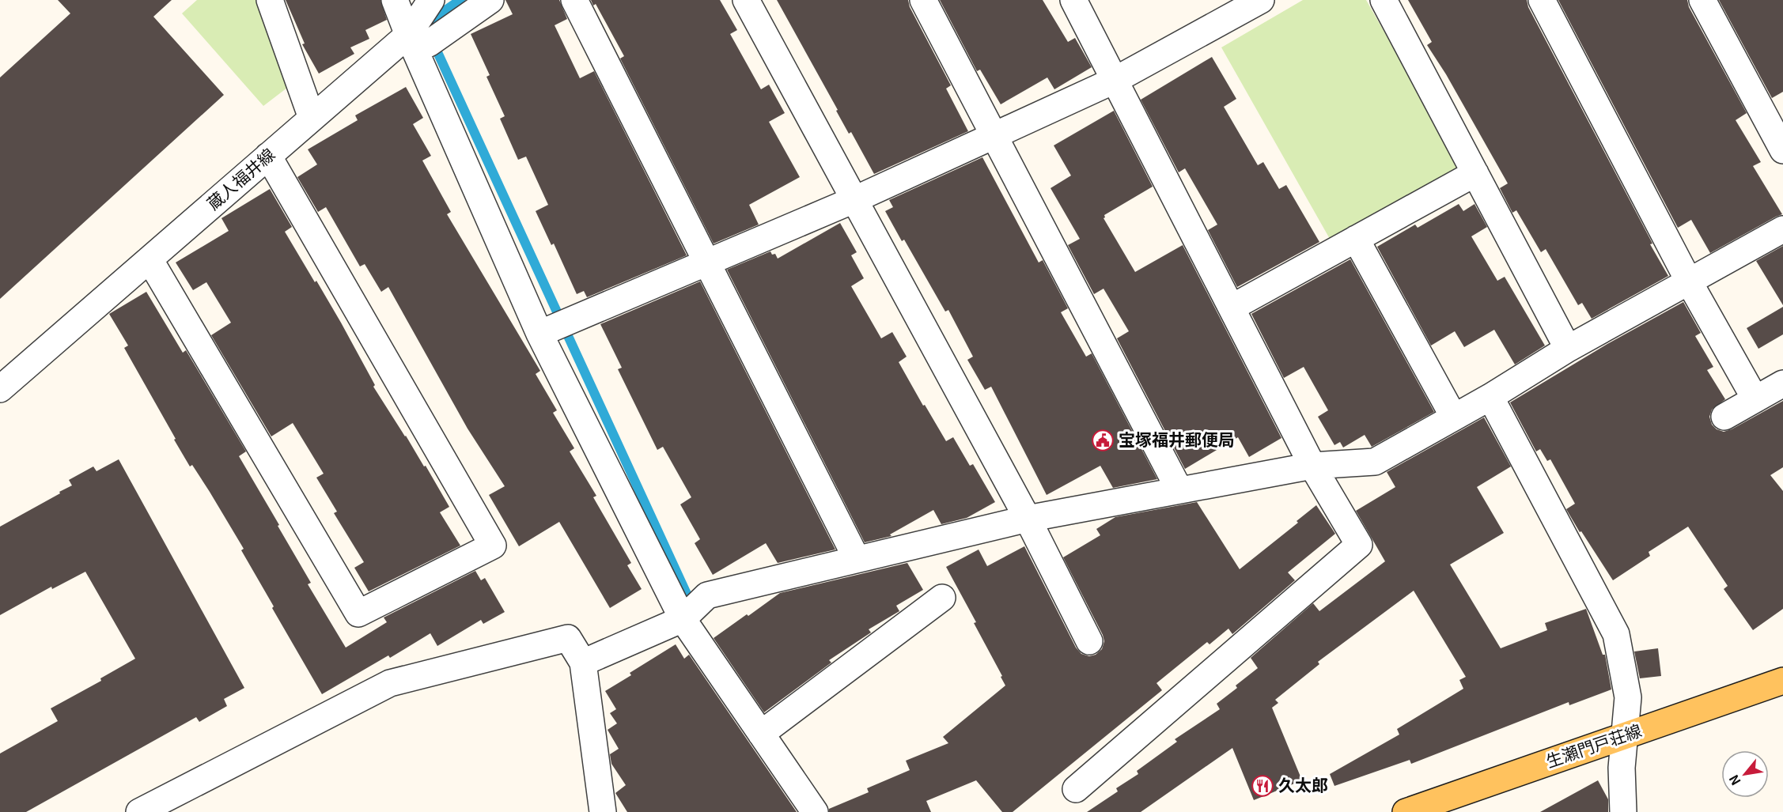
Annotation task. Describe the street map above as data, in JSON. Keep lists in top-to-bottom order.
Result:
{
  "streets": {
    "main road": ["生瀬門戸荘線"],
    "street": ["蔵人福井線"]
  },
  "places": {
    "public building": ["宝塚福井郵便局"],
    "restaurant": ["久太郎"]
  },
  "north": "bottom left"
}
